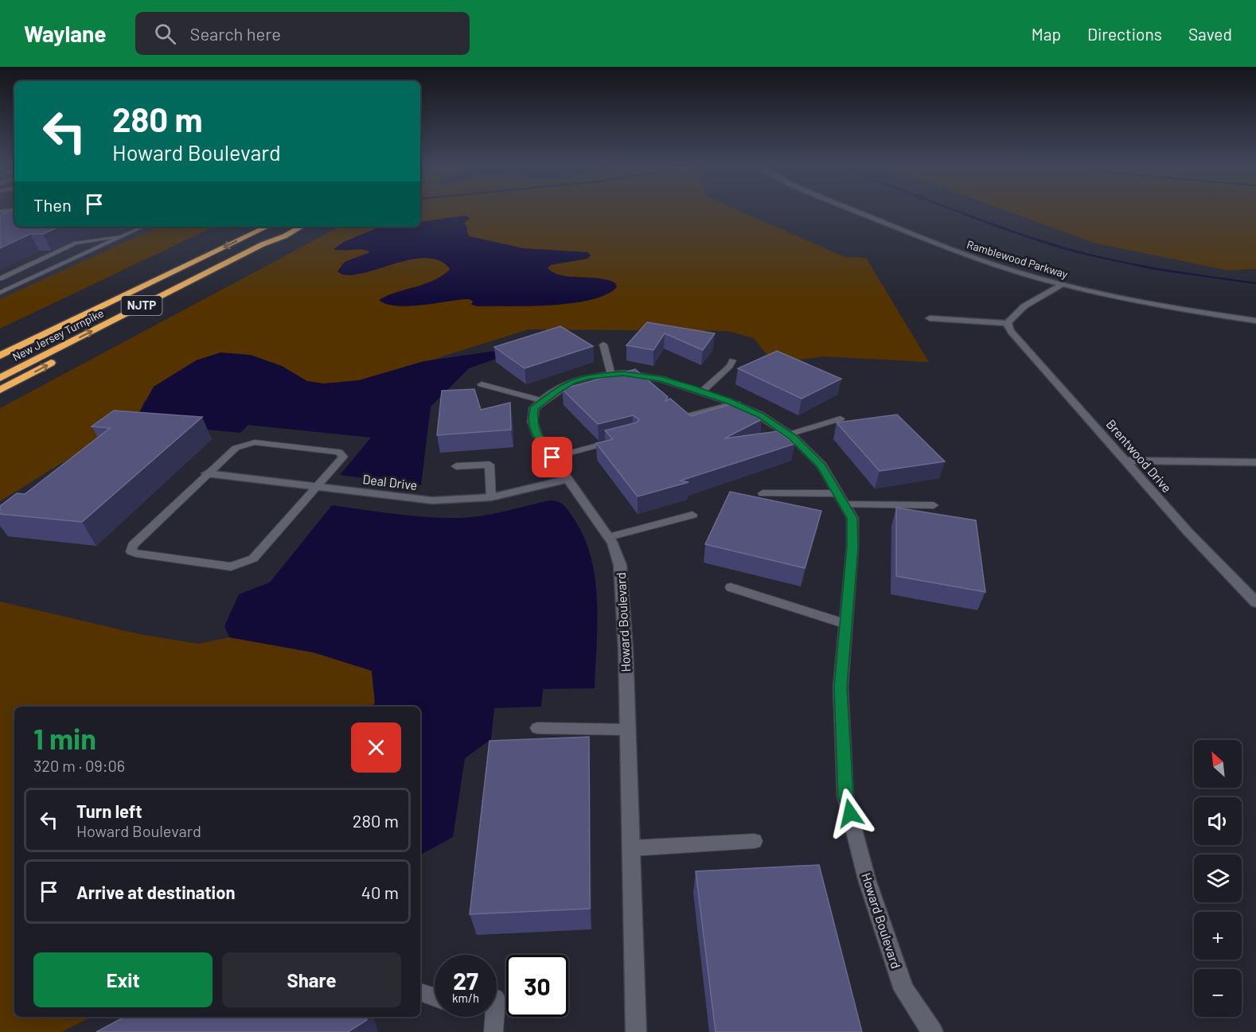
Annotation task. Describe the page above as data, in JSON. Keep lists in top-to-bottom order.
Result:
{
  "streets": {
    "highway": ["NJTP", "New Jersey Turnpike"],
    "street": [
      "Ramblewood Parkway",
      "Brentwood Drive",
      "Deal Drive",
      "Howard Boulevard"
    ]
  },
  "crossings": [
    ["Deal Drive", "Howard Boulevard"]
  ],
  "north": "top left",
  "page": {
    "header": "Waylane",
    "search": "Search here",
    "nav": ["Map", "Directions", "Saved"],
    "turn": ["280 m", "Howard Boulevard"],
    "then": "Then",
    "heading": ["1 min", "320 m · 09:06"],
    "map_buttons": ["+", "−"],
    "list": [
      {
        "name": "Turn left",
        "note": "Howard Boulevard",
        "value": "280 m"
      },
      {
        "name": "Arrive at destination",
        "value": "40 m"
      }
    ],
    "buttons": ["Exit", "Share"],
    "speed": "27 km/h",
    "limit": "30"
  }
}
